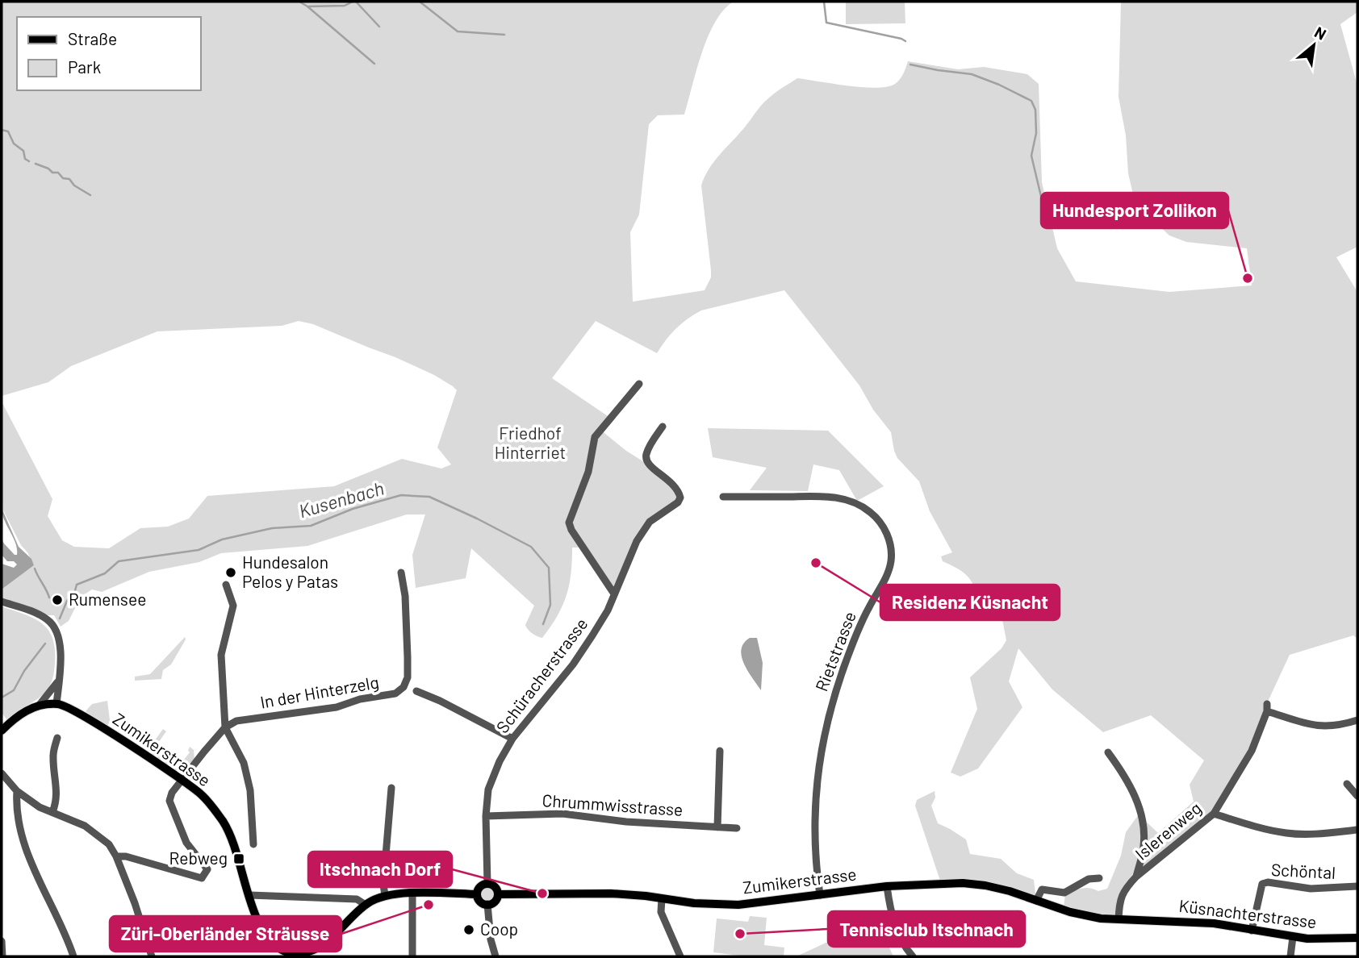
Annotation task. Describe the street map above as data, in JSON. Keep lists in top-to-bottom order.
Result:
{
  "streets": {
    "main road": ["Zumikerstrasse", "Küsnachterstrasse"],
    "street": [
      "Rietstrasse",
      "Schüracherstrasse",
      "In der Hinterzelg",
      "Chrummwisstrasse",
      "Islerenweg",
      "Schöntal"
    ]
  },
  "crossings": [
    ["Rietstrasse", "Zumikerstrasse"],
    ["Schüracherstrasse", "Zumikerstrasse"],
    ["Schüracherstrasse", "Chrummwisstrasse"],
    ["Zumikerstrasse", "Küsnachterstrasse"],
    ["Islerenweg", "Küsnachterstrasse"],
    ["Schöntal", "Küsnachterstrasse"]
  ],
  "water": ["Kusenbach"],
  "parks": ["Friedhof Hinterriet"],
  "places": {
    "other": [
      "Hundesport Zollikon",
      "Residenz Küsnacht",
      "Hundesalon Pelos y Patas",
      "Rumensee",
      "Itschnach Dorf",
      "Züri-Oberländer Sträusse",
      "Coop",
      "Tennisclub Itschnach"
    ],
    "transit": ["Rebweg"]
  },
  "legend": ["Straße", "Park"],
  "north": "top right"
}
